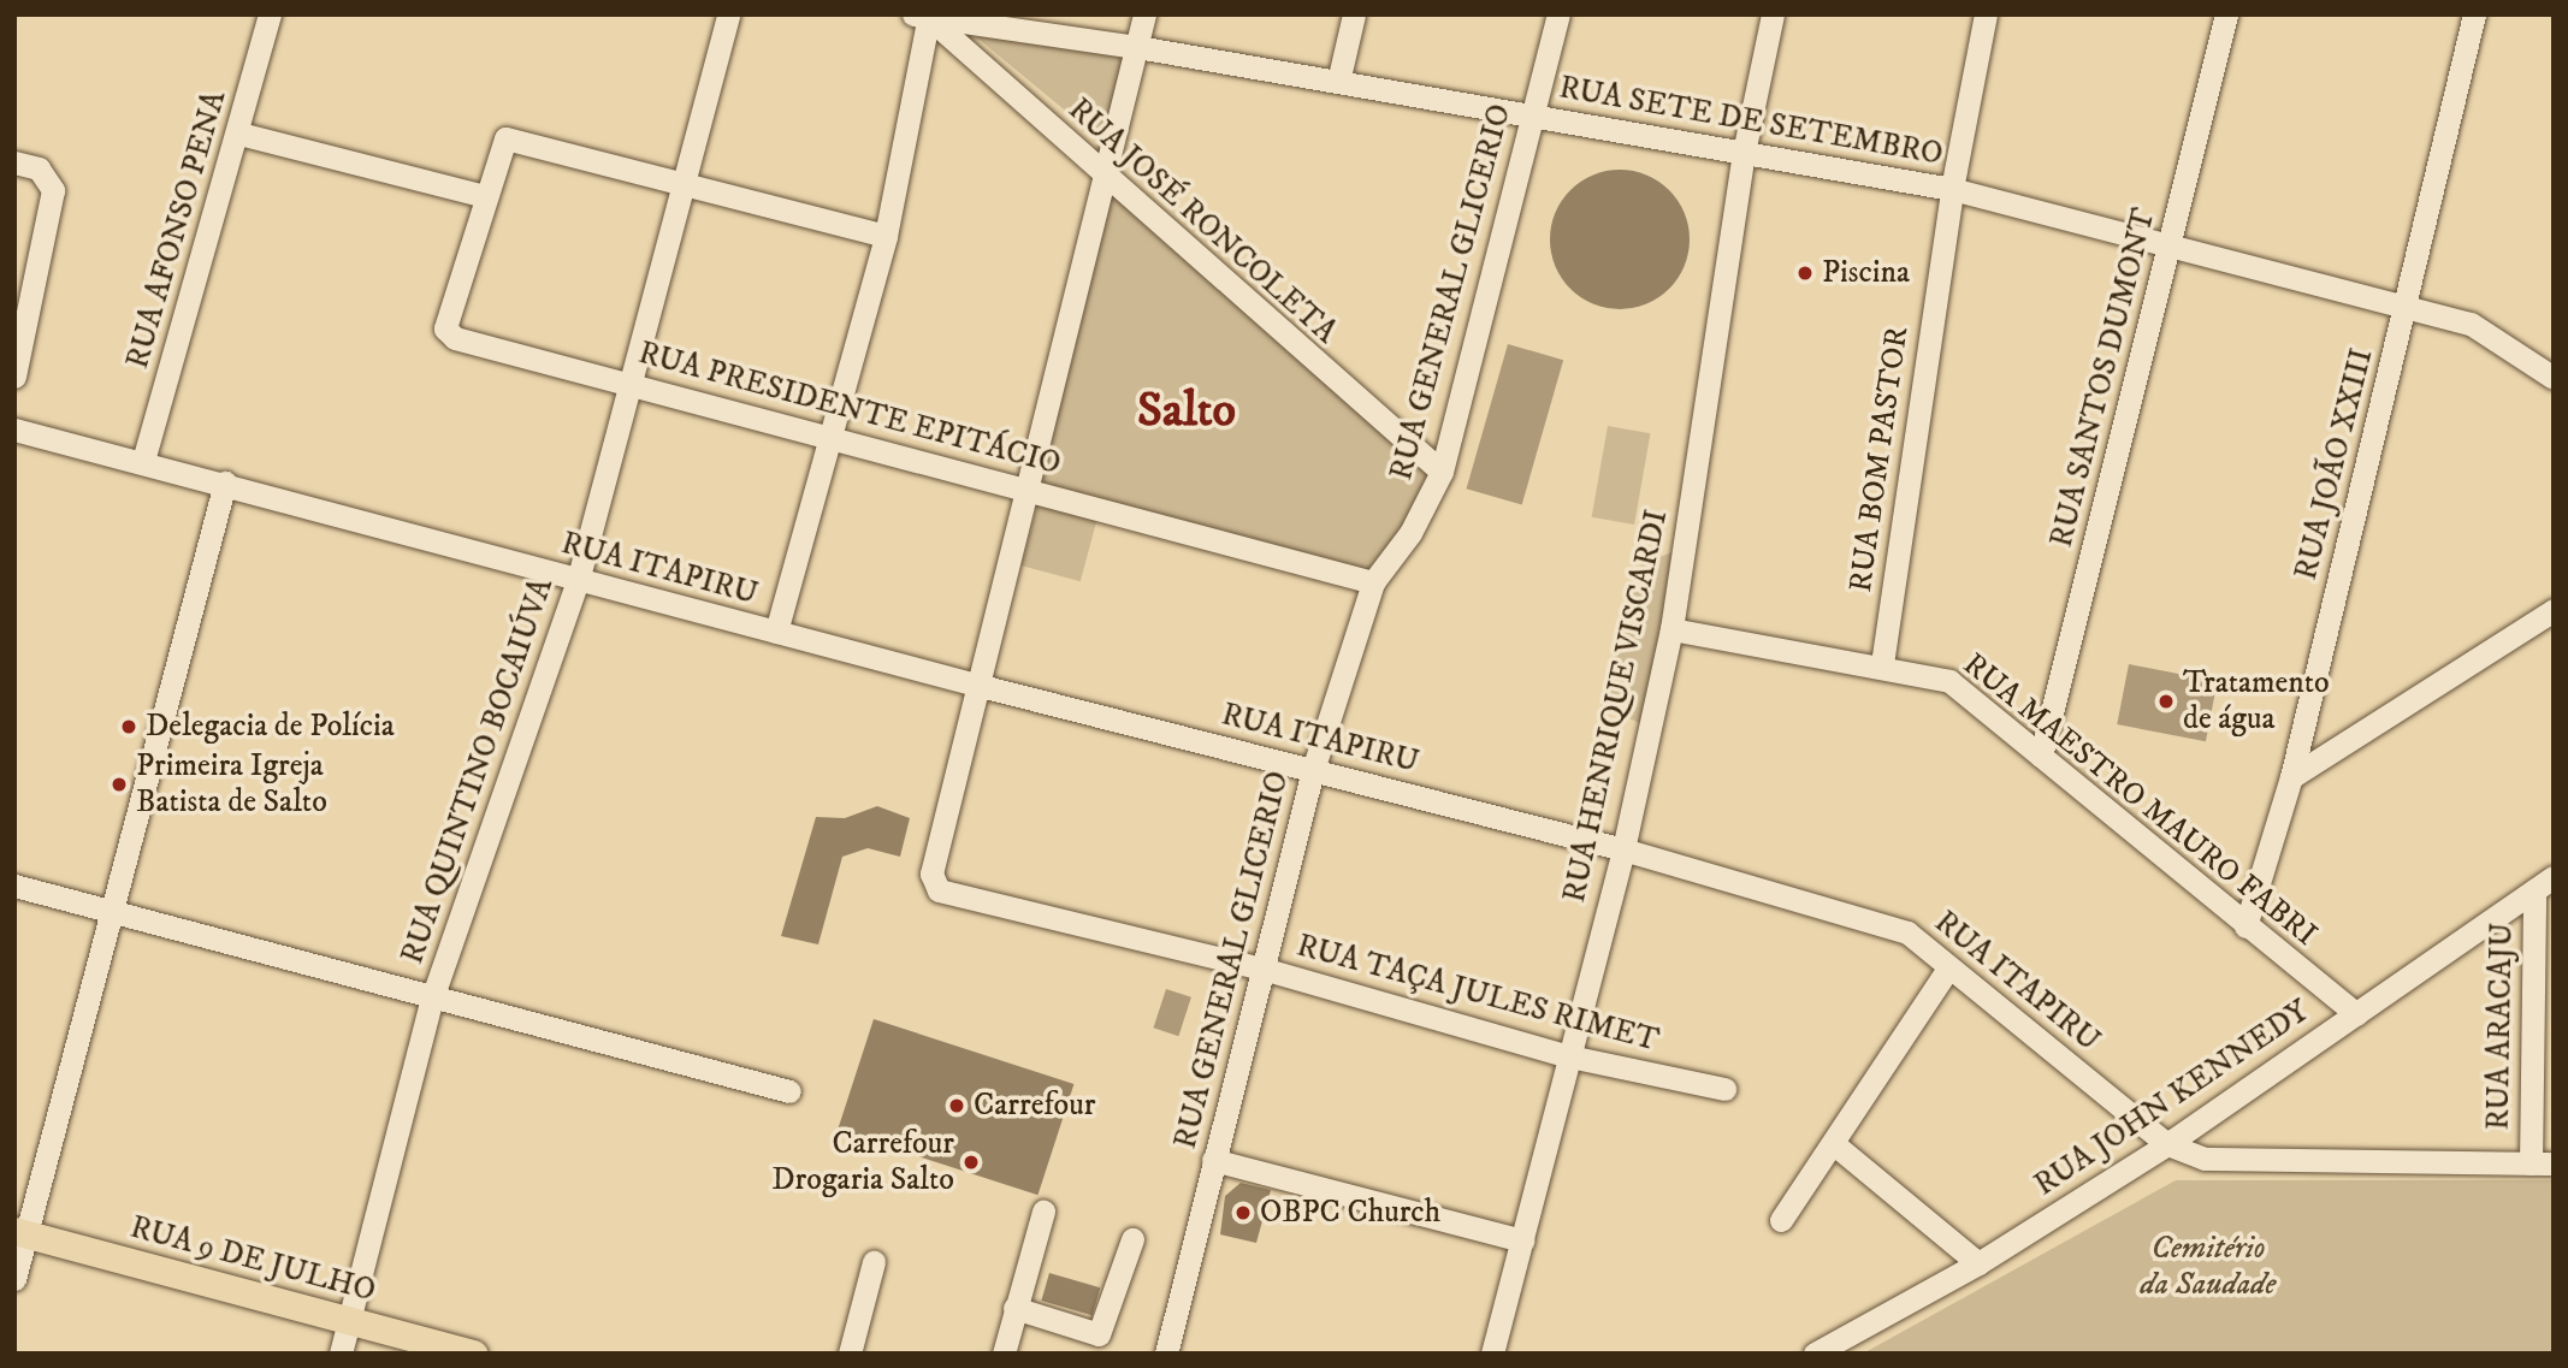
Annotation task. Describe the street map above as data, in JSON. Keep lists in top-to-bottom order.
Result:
{
  "streets": {
    "main road": ["RUA 9 DE JULHO"],
    "street": [
      "RUA SETE DE SETEMBRO",
      "RUA JOSÉ RONCOLETA",
      "RUA AFONSO PENA",
      "RUA GENERAL GLICERIO",
      "RUA SANTOS DUMONT",
      "RUA PRESIDENTE EPITÁCIO",
      "RUA BOM PASTOR",
      "RUA JOÃO XXIII",
      "RUA ITAPIRU",
      "RUA HENRIQUE VISCARDI",
      "RUA QUINTINO BOCAIÚVA",
      "RUA MAESTRO MAURO FABRI",
      "RUA TAÇA JULES RIMET",
      "RUA ARACAJU",
      "RUA JOHN KENNEDY"
    ]
  },
  "crossings": [
    ["RUA SETE DE SETEMBRO", "RUA JOSÉ RONCOLETA"],
    ["RUA SETE DE SETEMBRO", "RUA GENERAL GLICERIO"],
    ["RUA SETE DE SETEMBRO", "RUA SANTOS DUMONT"],
    ["RUA SETE DE SETEMBRO", "RUA BOM PASTOR"],
    ["RUA SETE DE SETEMBRO", "RUA JOÃO XXIII"],
    ["RUA SETE DE SETEMBRO", "RUA HENRIQUE VISCARDI"],
    ["RUA JOSÉ RONCOLETA", "RUA GENERAL GLICERIO"],
    ["RUA AFONSO PENA", "RUA ITAPIRU"],
    ["RUA GENERAL GLICERIO", "RUA PRESIDENTE EPITÁCIO"],
    ["RUA GENERAL GLICERIO", "RUA ITAPIRU"],
    ["RUA GENERAL GLICERIO", "RUA TAÇA JULES RIMET"],
    ["RUA SANTOS DUMONT", "RUA MAESTRO MAURO FABRI"],
    ["RUA PRESIDENTE EPITÁCIO", "RUA QUINTINO BOCAIÚVA"],
    ["RUA BOM PASTOR", "RUA MAESTRO MAURO FABRI"],
    ["RUA JOÃO XXIII", "RUA MAESTRO MAURO FABRI"],
    ["RUA ITAPIRU", "RUA HENRIQUE VISCARDI"],
    ["RUA ITAPIRU", "RUA QUINTINO BOCAIÚVA"],
    ["RUA ITAPIRU", "RUA TAÇA JULES RIMET"],
    ["RUA ITAPIRU", "RUA ARACAJU"],
    ["RUA ITAPIRU", "RUA JOHN KENNEDY"],
    ["RUA HENRIQUE VISCARDI", "RUA MAESTRO MAURO FABRI"],
    ["RUA HENRIQUE VISCARDI", "RUA TAÇA JULES RIMET"],
    ["RUA QUINTINO BOCAIÚVA", "RUA 9 DE JULHO"],
    ["RUA MAESTRO MAURO FABRI", "RUA JOHN KENNEDY"],
    ["RUA ARACAJU", "RUA JOHN KENNEDY"]
  ],
  "districts": ["Salto"],
  "parks": ["Cemitério da Saudade"],
  "places": [
    "Piscina",
    "Tratamento de água",
    "Delegacia de Polícia",
    "Primeira Igreja Batista de Salto",
    "Carrefour",
    "Carrefour Drogaria Salto",
    "OBPC Church"
  ]
}
